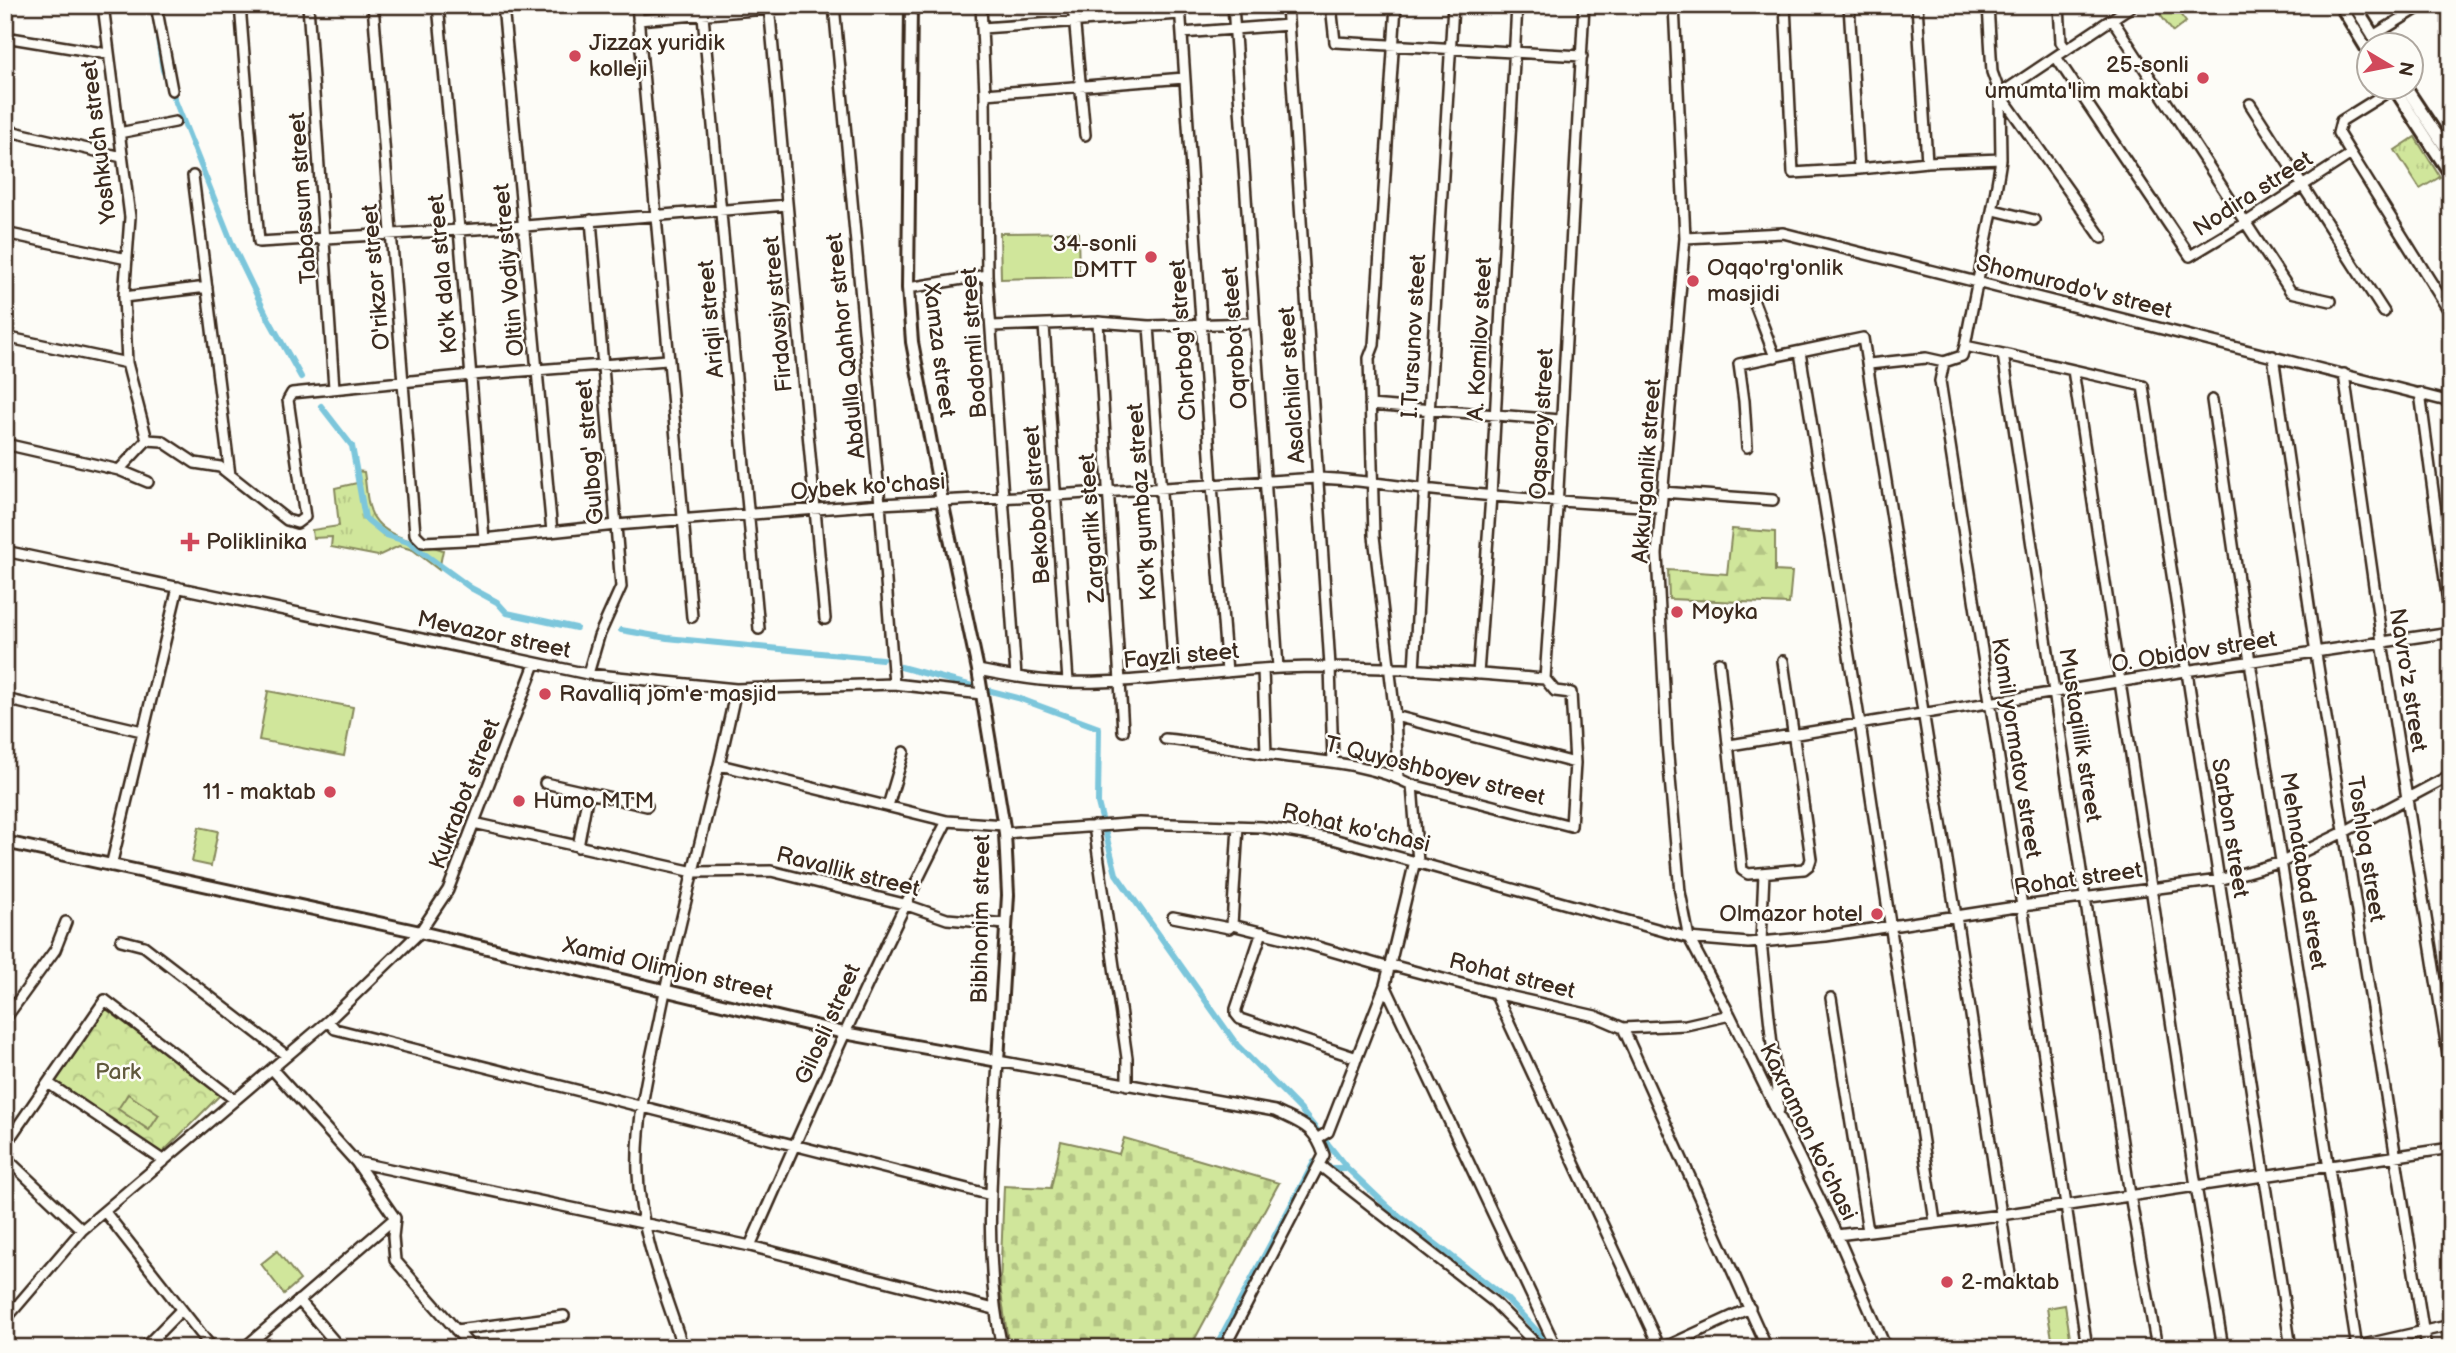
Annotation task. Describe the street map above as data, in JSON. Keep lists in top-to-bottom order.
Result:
{
  "streets": {
    "main road": ["Xamza street", "Bibihonim street", "Xamid Olimjon street"],
    "street": [
      "Yoshkuch street",
      "Nodira street",
      "Tabassum street",
      "Oltin Vodiy street",
      "Ko'k dala street",
      "O'rikzor street",
      "Shomurodo'v street",
      "Firdavsiy street",
      "Ariqli street",
      "I.Tursunov steet",
      "Oqrobot steet",
      "A. Komilov steet",
      "Chorbog' street",
      "Bodomli street",
      "Abdulla Qahhor street",
      "Asalchilar steet",
      "Oqsaroy street",
      "Gulbog' street",
      "Akkurganlik street",
      "Oybek ko'chasi",
      "Ko'k gumbaz street",
      "Bekobod street",
      "Zargarlik steet",
      "Mevazor street",
      "O. Obidov street",
      "Fayzli steet",
      "Navro'z street",
      "Mustaqillik street",
      "Komil yormatov street",
      "T. Quyoshboyev street",
      "Kukrabot street",
      "Rohat ko'chasi",
      "Sarbon street",
      "Toshloq street",
      "Mehnatаbаd street",
      "Ravallik street",
      "Rohat street",
      "Gilosli street",
      "Kaxramon ko'chasi"
    ]
  },
  "crossings": [
    ["Oltin Vodiy street", "Oybek ko'chasi"],
    ["Ko'k dala street", "Oybek ko'chasi"],
    ["O'rikzor street", "Oybek ko'chasi"],
    ["Shomurodo'v street", "Akkurganlik street"],
    ["Shomurodo'v street", "Navro'z street"],
    ["Shomurodo'v street", "Toshloq street"],
    ["Firdavsiy street", "Oybek ko'chasi"],
    ["Ariqli street", "Oybek ko'chasi"],
    ["I.Tursunov steet", "Oybek ko'chasi"],
    ["I.Tursunov steet", "Fayzli steet"],
    ["Oqrobot steet", "Oybek ko'chasi"],
    ["Oqrobot steet", "Fayzli steet"],
    ["A. Komilov steet", "Oybek ko'chasi"],
    ["A. Komilov steet", "Fayzli steet"],
    ["Chorbog' street", "Oybek ko'chasi"],
    ["Chorbog' street", "Fayzli steet"],
    ["Bodomli street", "Oybek ko'chasi"],
    ["Bodomli street", "Fayzli steet"],
    ["Abdulla Qahhor street", "Oybek ko'chasi"],
    ["Abdulla Qahhor street", "Mevazor street"],
    ["Xamza street", "Oybek ko'chasi"],
    ["Xamza street", "Mevazor street"],
    ["Xamza street", "Fayzli steet"],
    ["Xamza street", "Bibihonim street"],
    ["Asalchilar steet", "Oybek ko'chasi"],
    ["Asalchilar steet", "Fayzli steet"],
    ["Asalchilar steet", "T. Quyoshboyev street"],
    ["Oqsaroy street", "Oybek ko'chasi"],
    ["Oqsaroy street", "Fayzli steet"],
    ["Gulbog' street", "Oybek ko'chasi"],
    ["Gulbog' street", "Mevazor street"],
    ["Akkurganlik street", "Oybek ko'chasi"],
    ["Akkurganlik street", "Rohat ko'chasi"],
    ["Akkurganlik street", "Rohat street"],
    ["Akkurganlik street", "Kaxramon ko'chasi"],
    ["Oybek ko'chasi", "Ko'k gumbaz street"],
    ["Oybek ko'chasi", "Bekobod street"],
    ["Oybek ko'chasi", "Zargarlik steet"],
    ["Ko'k gumbaz street", "Fayzli steet"],
    ["Bekobod street", "Fayzli steet"],
    ["Zargarlik steet", "Fayzli steet"],
    ["Mevazor street", "Kukrabot street"],
    ["Mevazor street", "Bibihonim street"],
    ["O. Obidov street", "Navro'z street"],
    ["O. Obidov street", "Mustaqillik street"],
    ["O. Obidov street", "Komil yormatov street"],
    ["O. Obidov street", "Sarbon street"],
    ["O. Obidov street", "Toshloq street"],
    ["O. Obidov street", "Mehnatаbаd street"],
    ["Navro'z street", "Rohat street"],
    ["Mustaqillik street", "Sarbon street"],
    ["Mustaqillik street", "Rohat street"],
    ["Komil yormatov street", "Rohat street"],
    ["Kukrabot street", "Ravallik street"],
    ["Kukrabot street", "Xamid Olimjon street"],
    ["Rohat ko'chasi", "Rohat street"],
    ["Rohat ko'chasi", "Bibihonim street"],
    ["Rohat ko'chasi", "Gilosli street"],
    ["Rohat ko'chasi", "Kaxramon ko'chasi"],
    ["Sarbon street", "Rohat street"],
    ["Toshloq street", "Rohat street"],
    ["Mehnatаbаd street", "Rohat street"],
    ["Ravallik street", "Bibihonim street"],
    ["Ravallik street", "Gilosli street"],
    ["Rohat street", "Kaxramon ko'chasi"],
    ["Bibihonim street", "Xamid Olimjon street"],
    ["Xamid Olimjon street", "Gilosli street"]
  ],
  "parks": ["Park"],
  "places": {
    "other": [
      "Jizzax yuridik kolleji",
      "25-sonli umumta'lim maktabi",
      "34-sonli DMTT",
      "Oqqo'rg'onlik masjidi",
      "Moyka",
      "Ravalliq jom'e masjid",
      "11 - maktab",
      "Humo MTM",
      "Olmazor hotel",
      "2-maktab"
    ],
    "health": ["Poliklinika"]
  },
  "north": "right"
}
